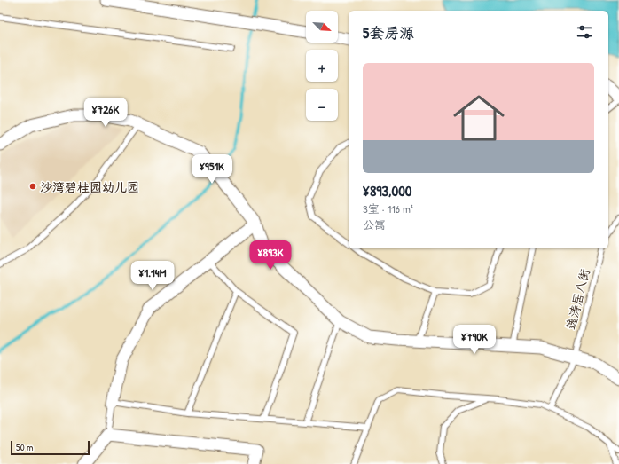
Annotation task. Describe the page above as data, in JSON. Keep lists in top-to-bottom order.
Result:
{
  "streets": {
    "lane": ["逸涛居八街"]
  },
  "places": ["沙湾碧桂园幼儿园"],
  "scale_bar": "50 m",
  "north": "bottom right",
  "page": {
    "map_buttons": ["+", "−"],
    "heading": "5套房源",
    "list": [
      {
        "name": "¥893,000",
        "note": "3室 · 116 m² · 公寓"
      }
    ],
    "price": [
      "¥726K",
      "¥951K",
      "¥893K",
      "¥1.14M",
      "¥790K"
    ],
    "scale": "50 m"
  }
}
